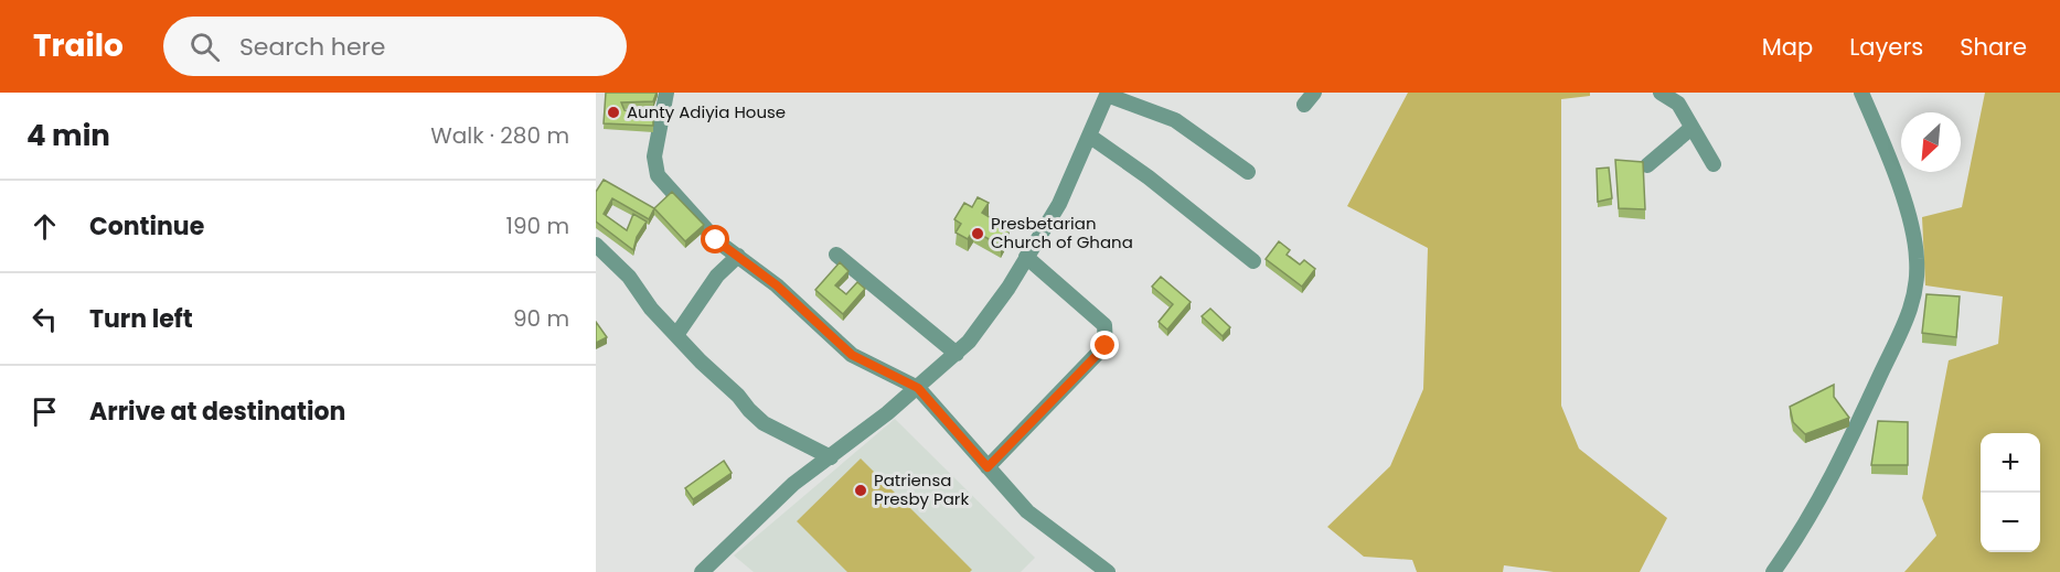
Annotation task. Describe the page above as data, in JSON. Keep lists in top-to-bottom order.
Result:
{
  "places": ["Aunty Adiyia House", "Presbetarian Church of Ghana", "Patriensa Presby Park"],
  "north": "bottom left",
  "page": {
    "header": "Trailo",
    "search": "Search here",
    "nav": ["Map", "Layers", "Share"],
    "heading": ["4 min", "Walk · 280 m"],
    "list": [
      ["Continue", "190 m"],
      ["Turn left", "90 m"],
      "Arrive at destination"
    ],
    "map_buttons": ["+", "−"]
  }
}
